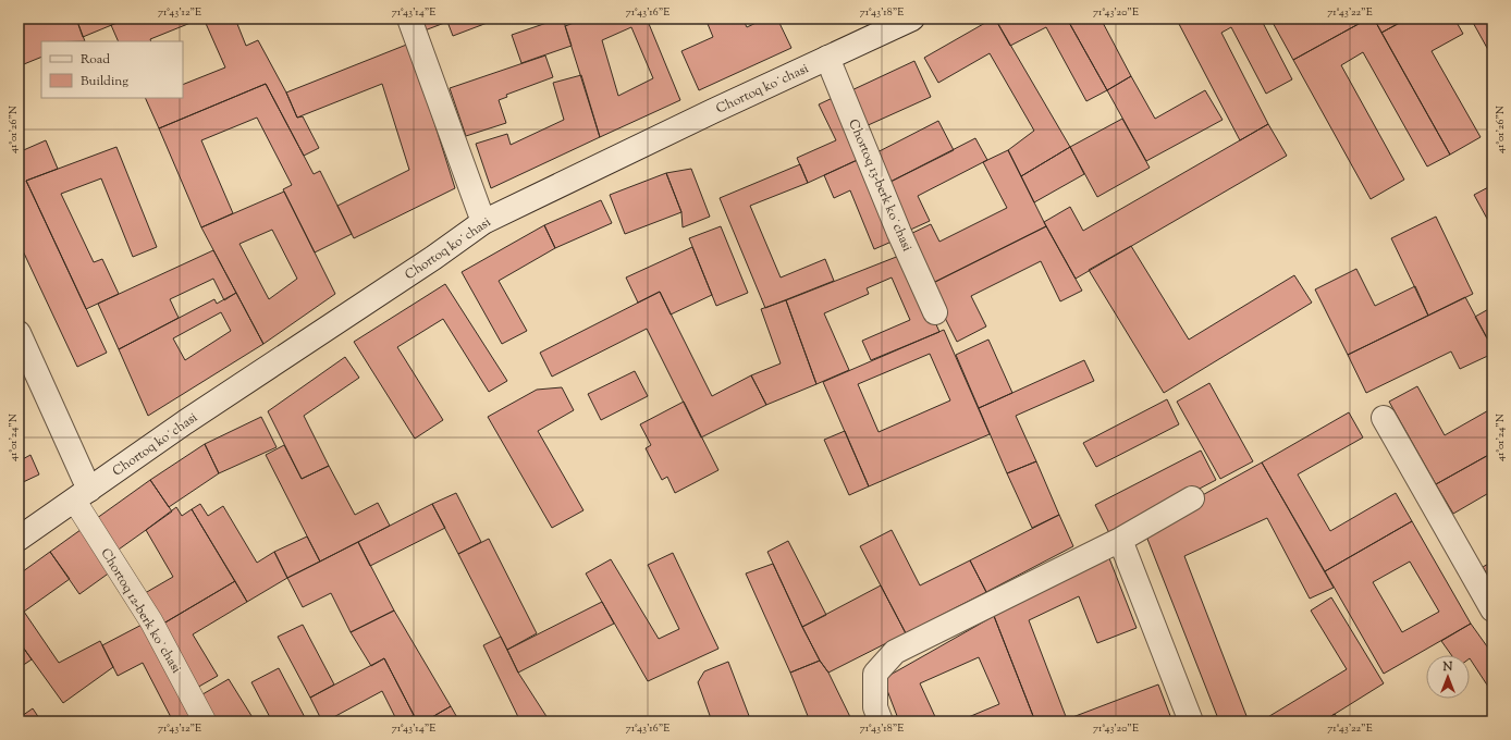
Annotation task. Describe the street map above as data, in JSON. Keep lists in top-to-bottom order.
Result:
{
  "streets": {
    "street": ["Chortoq koʻchasi", "Chortoq 13-berk koʻchasi", "Chortoq 12-berk koʻchasi"]
  },
  "crossings": [
    ["Chortoq koʻchasi", "Chortoq 13-berk koʻchasi"],
    ["Chortoq koʻchasi", "Chortoq 12-berk koʻchasi"]
  ],
  "legend": ["Road", "Building"],
  "north": "top",
  "coordinates": [
    "71°43'12\"E",
    "71°43'14\"E",
    "71°43'16\"E",
    "71°43'18\"E",
    "71°43'20\"E",
    "71°43'22\"E",
    "41°01'26\"N",
    "41°01'24\"N"
  ]
}
